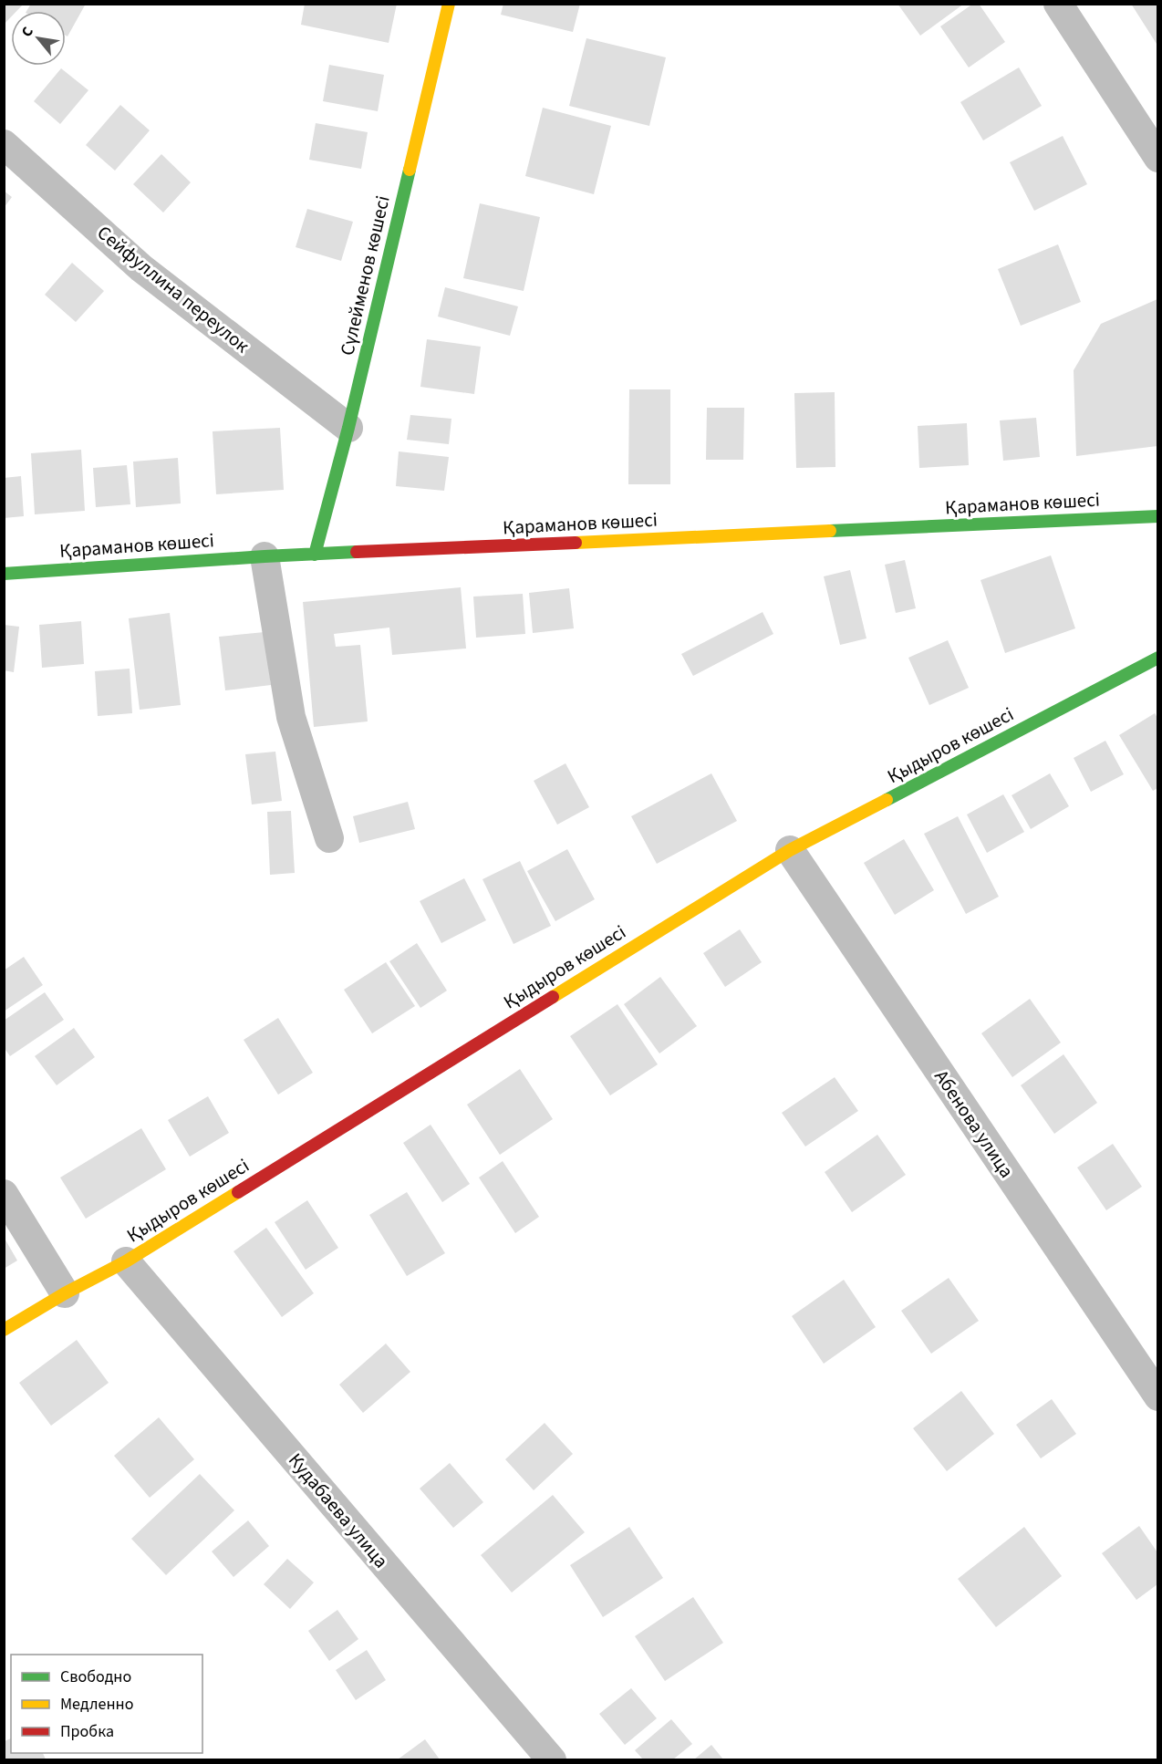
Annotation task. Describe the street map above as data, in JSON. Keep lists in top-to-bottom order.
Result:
{
  "streets": {
    "street": [
      "Сүлейменов көшесі",
      "Сейфуллина переулок",
      "Қараманов көшесі",
      "Қыдыров көшесі",
      "Абенова улица",
      "Кудабаева улица"
    ]
  },
  "crossings": [
    ["Сүлейменов көшесі", "Сейфуллина переулок"],
    ["Сүлейменов көшесі", "Қараманов көшесі"],
    ["Қыдыров көшесі", "Абенова улица"],
    ["Қыдыров көшесі", "Кудабаева улица"]
  ],
  "legend": ["Свободно", "Медленно", "Пробка"],
  "north": "top left"
}
